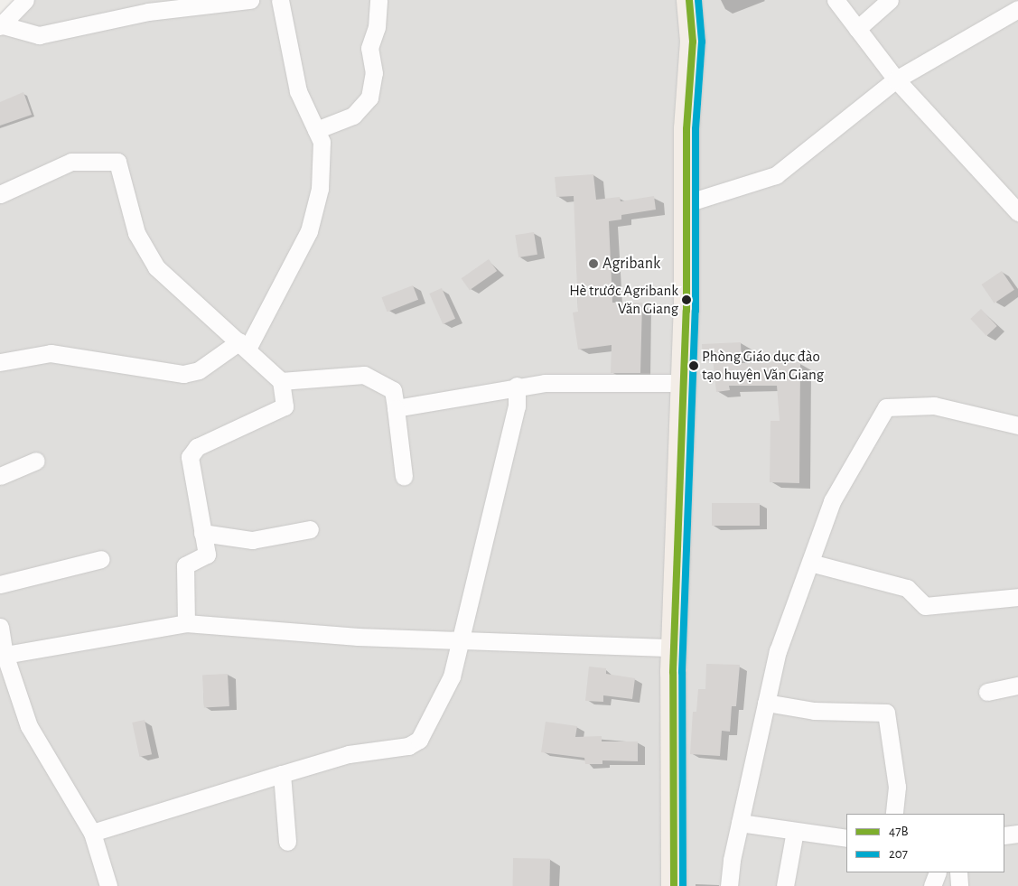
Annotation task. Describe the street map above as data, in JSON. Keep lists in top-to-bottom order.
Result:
{
  "places": ["Agribank", "Hè trước Agribank Văn Giang", "Phòng Giáo dục đào tạo huyện Văn Giang"],
  "lines": ["transit line 47B", "transit line 207"],
  "legend": ["47B", "207"]
}
